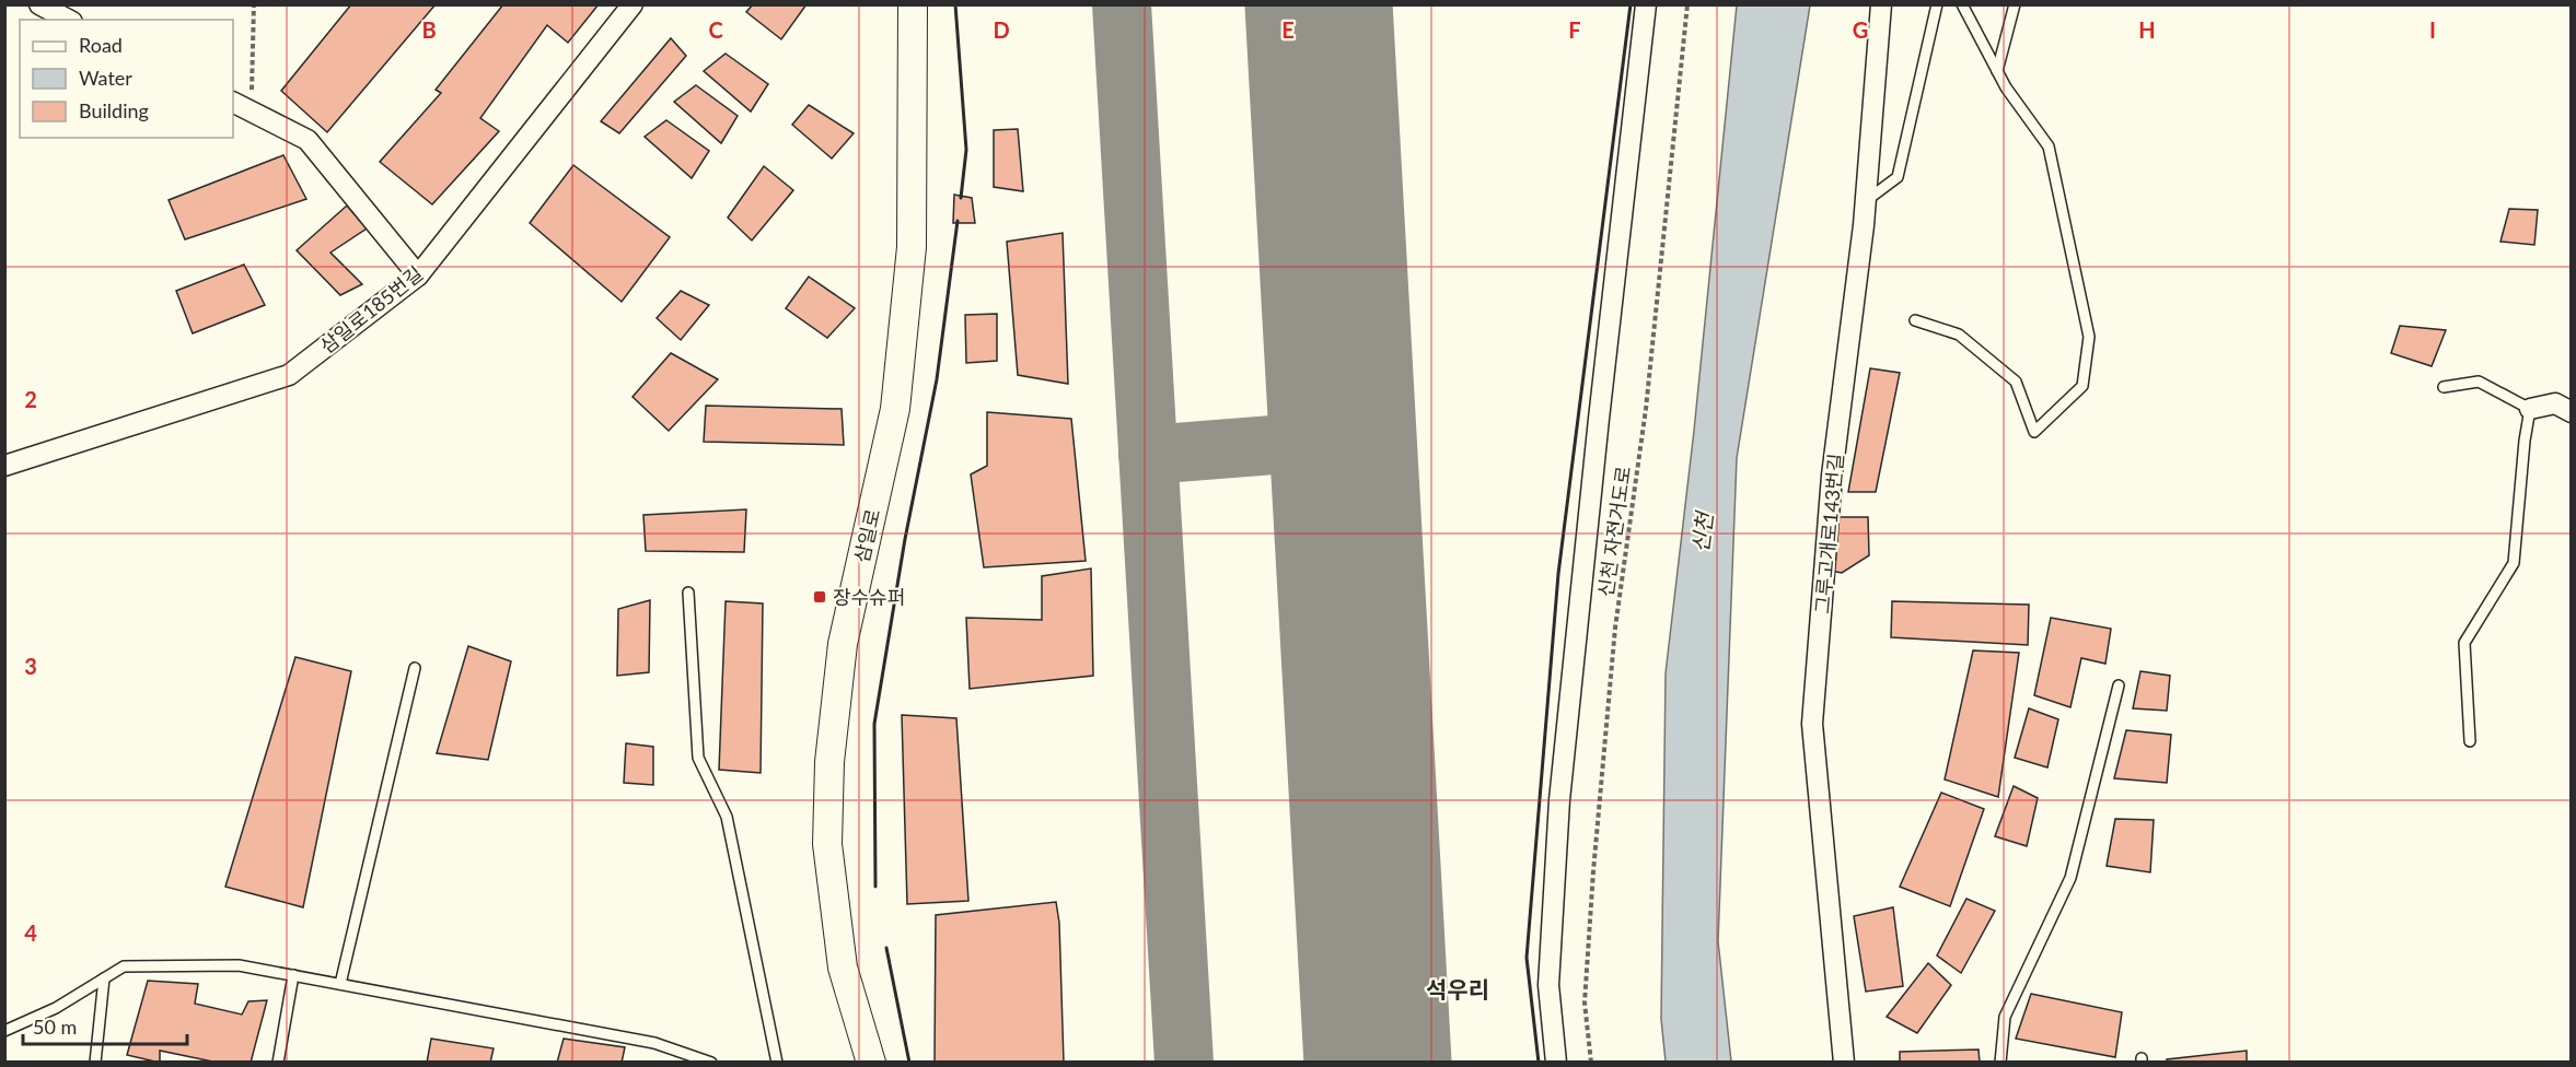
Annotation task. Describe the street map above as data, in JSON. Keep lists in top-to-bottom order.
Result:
{
  "streets": {
    "main road": ["삼일로"],
    "street": ["삼일로185번길", "그루고개로143번길"],
    "path": ["신천 자전거도로"]
  },
  "districts": ["석우리"],
  "water": ["신천"],
  "places": {
    "transit": ["장수슈퍼"]
  },
  "legend": ["Road", "Water", "Building"],
  "scale_bar": "50 m",
  "grid": {
    "columns": [
      "B",
      "C",
      "D",
      "E",
      "F",
      "G",
      "H",
      "I"
    ],
    "rows": ["2", "3", "4"]
  }
}
